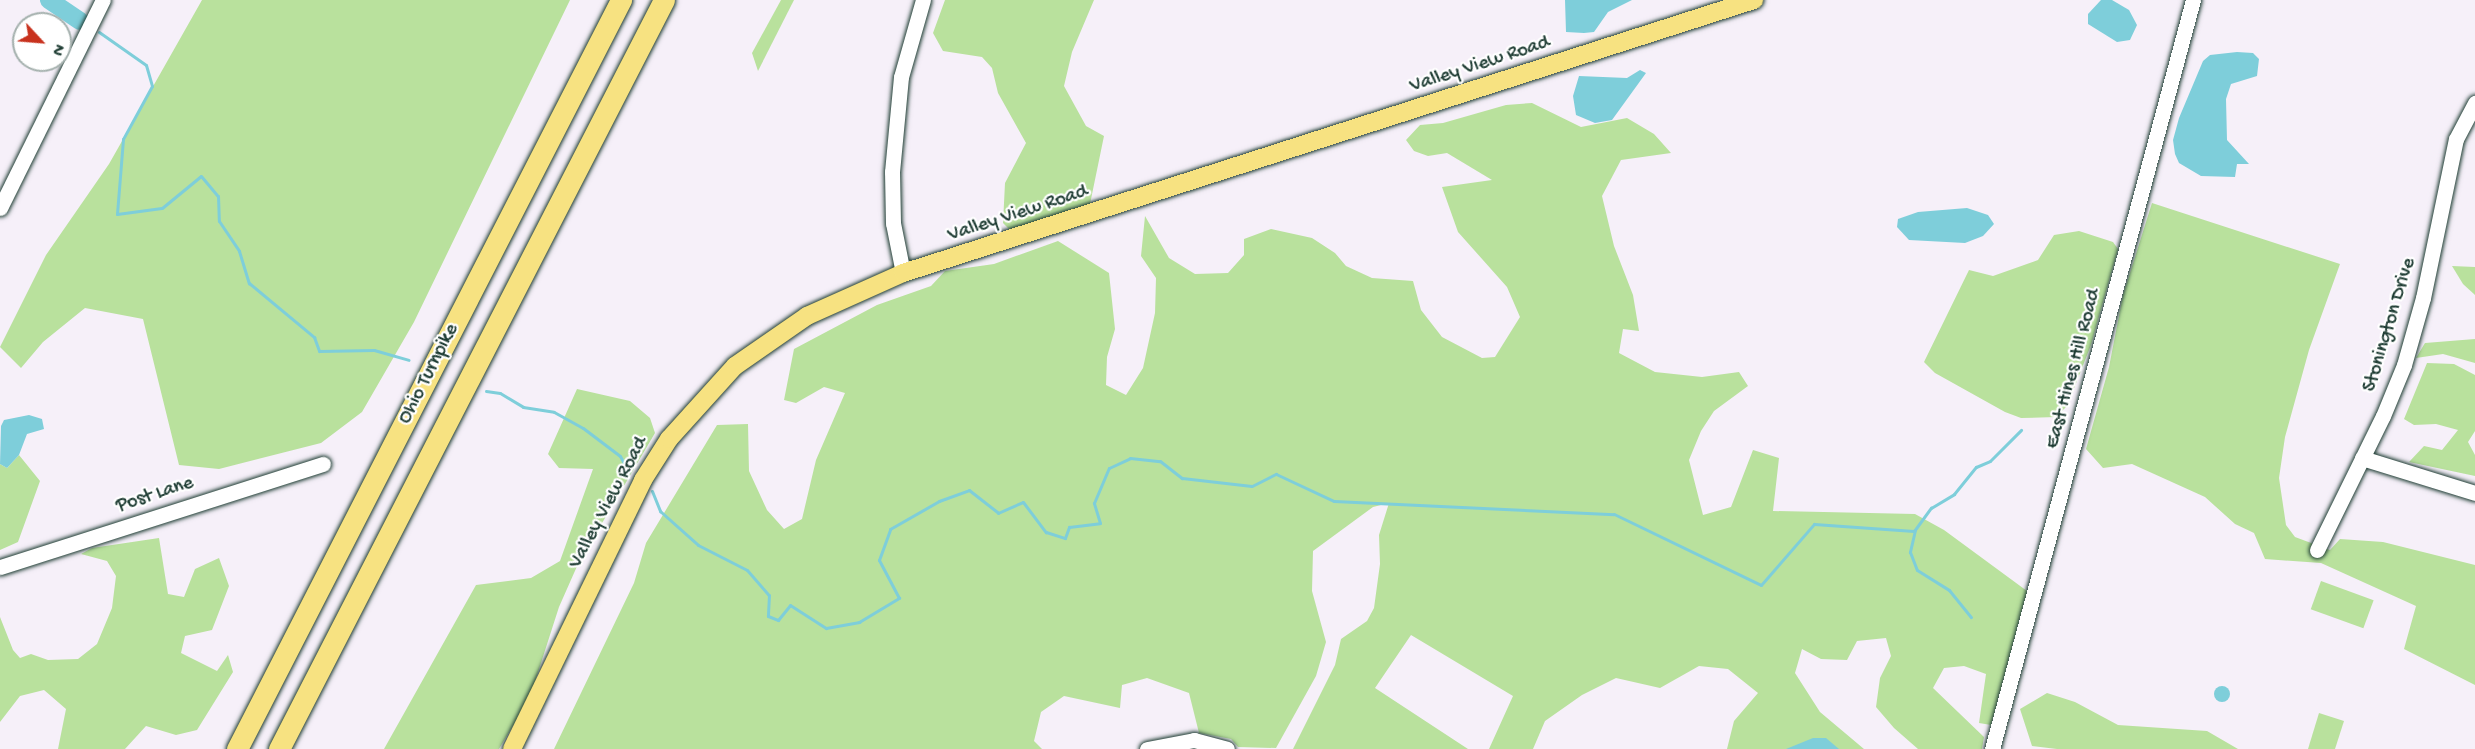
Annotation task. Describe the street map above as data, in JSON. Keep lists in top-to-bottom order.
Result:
{
  "streets": {
    "highway": ["Ohio Turnpike"],
    "main road": ["Valley View Road"],
    "street": ["Stonington Drive", "East Hines Hill Road", "Post Lane"]
  },
  "north": "bottom right"
}
